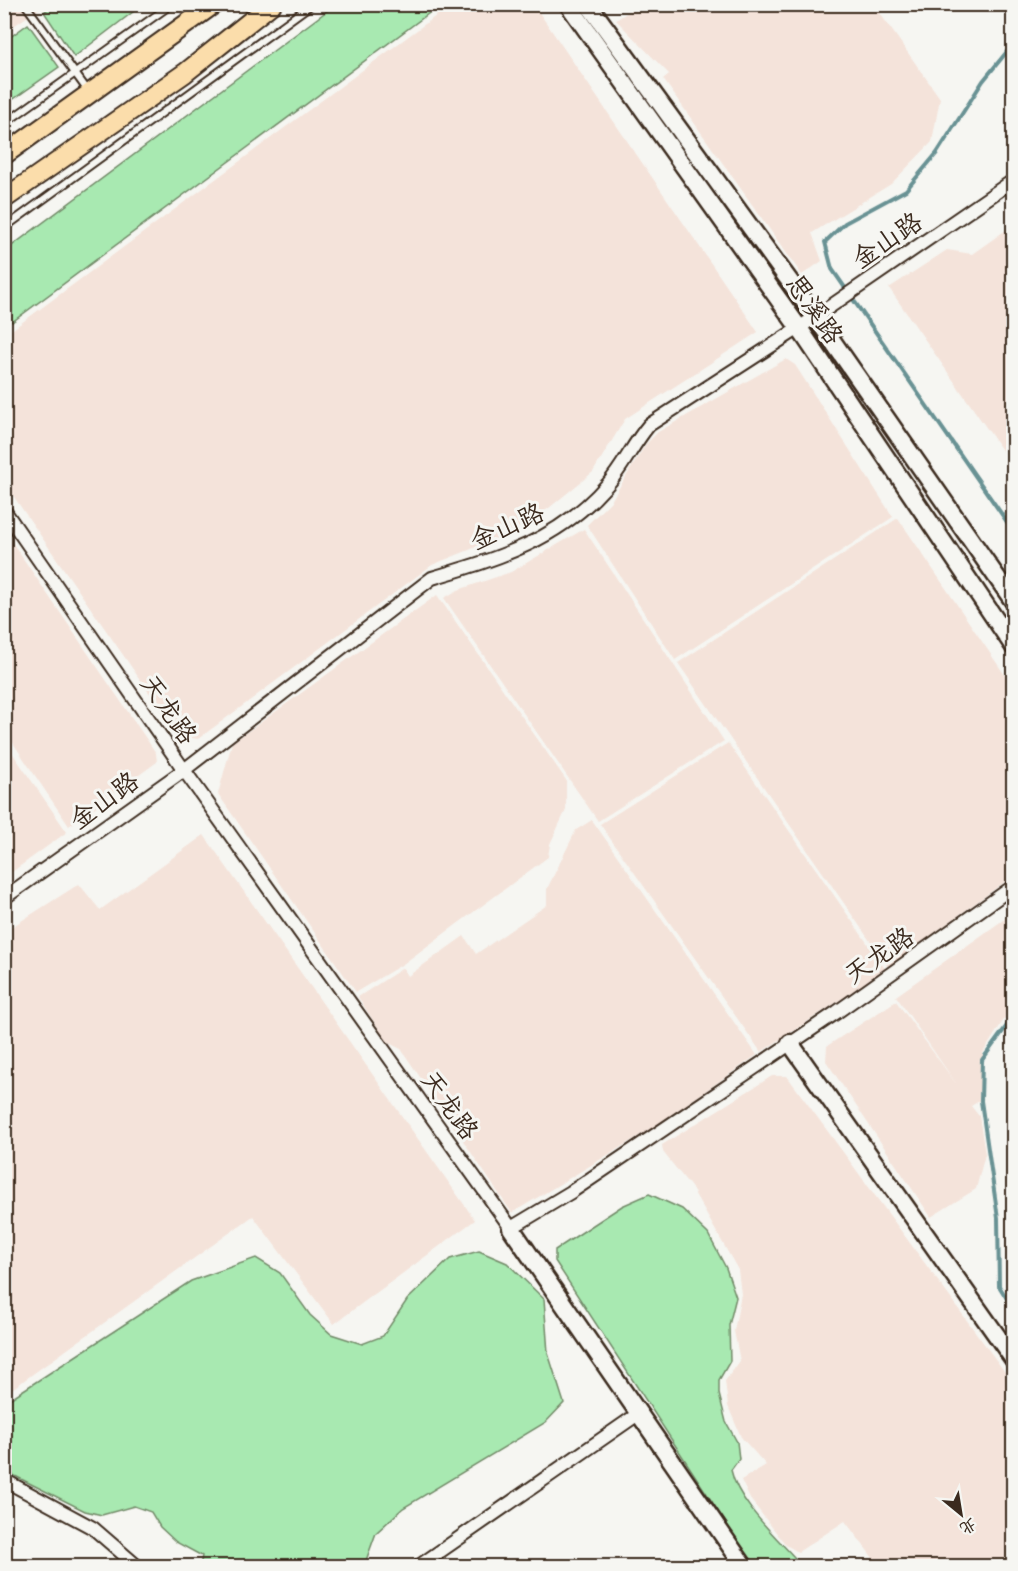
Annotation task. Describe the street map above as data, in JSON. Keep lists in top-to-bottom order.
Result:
{
  "streets": {
    "street": ["金山路", "思溪路", "天龙路"]
  },
  "crossings": [
    ["金山路", "思溪路"],
    ["金山路", "天龙路"]
  ],
  "north": "bottom right"
}
